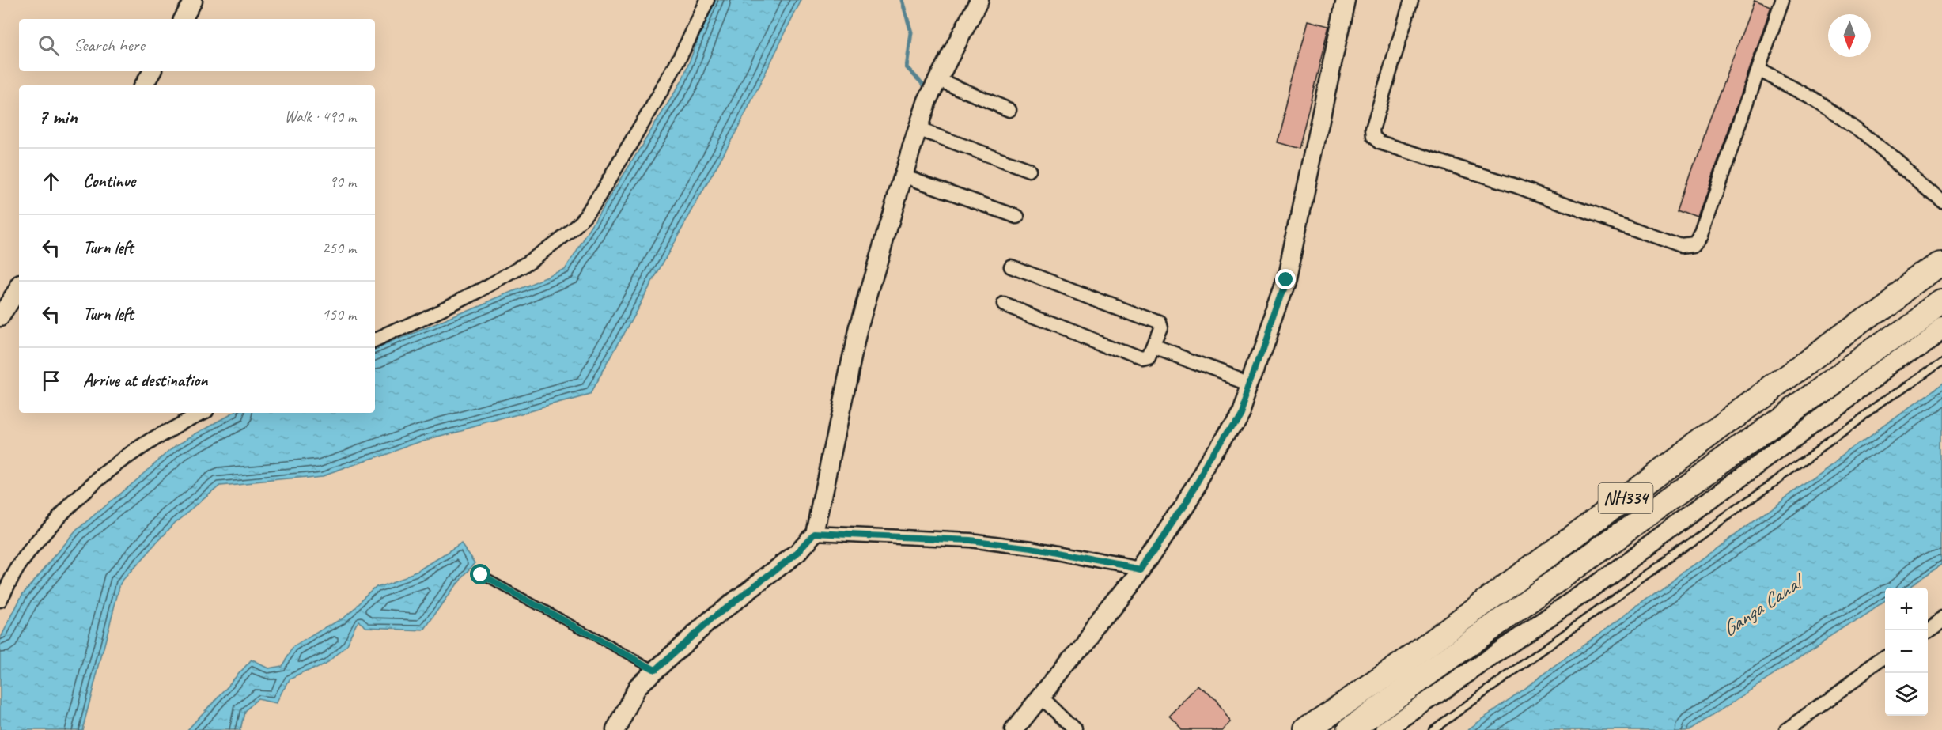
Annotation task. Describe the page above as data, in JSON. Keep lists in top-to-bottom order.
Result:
{
  "streets": {
    "highway": ["NH334"]
  },
  "water": ["Ganga Canal"],
  "north": "bottom",
  "page": {
    "search": "Search here",
    "heading": ["7 min", "Walk · 490 m"],
    "list": [
      ["Continue", "90 m"],
      ["Turn left", "250 m"],
      ["Turn left", "150 m"],
      "Arrive at destination"
    ],
    "map_buttons": ["+", "−"]
  }
}
